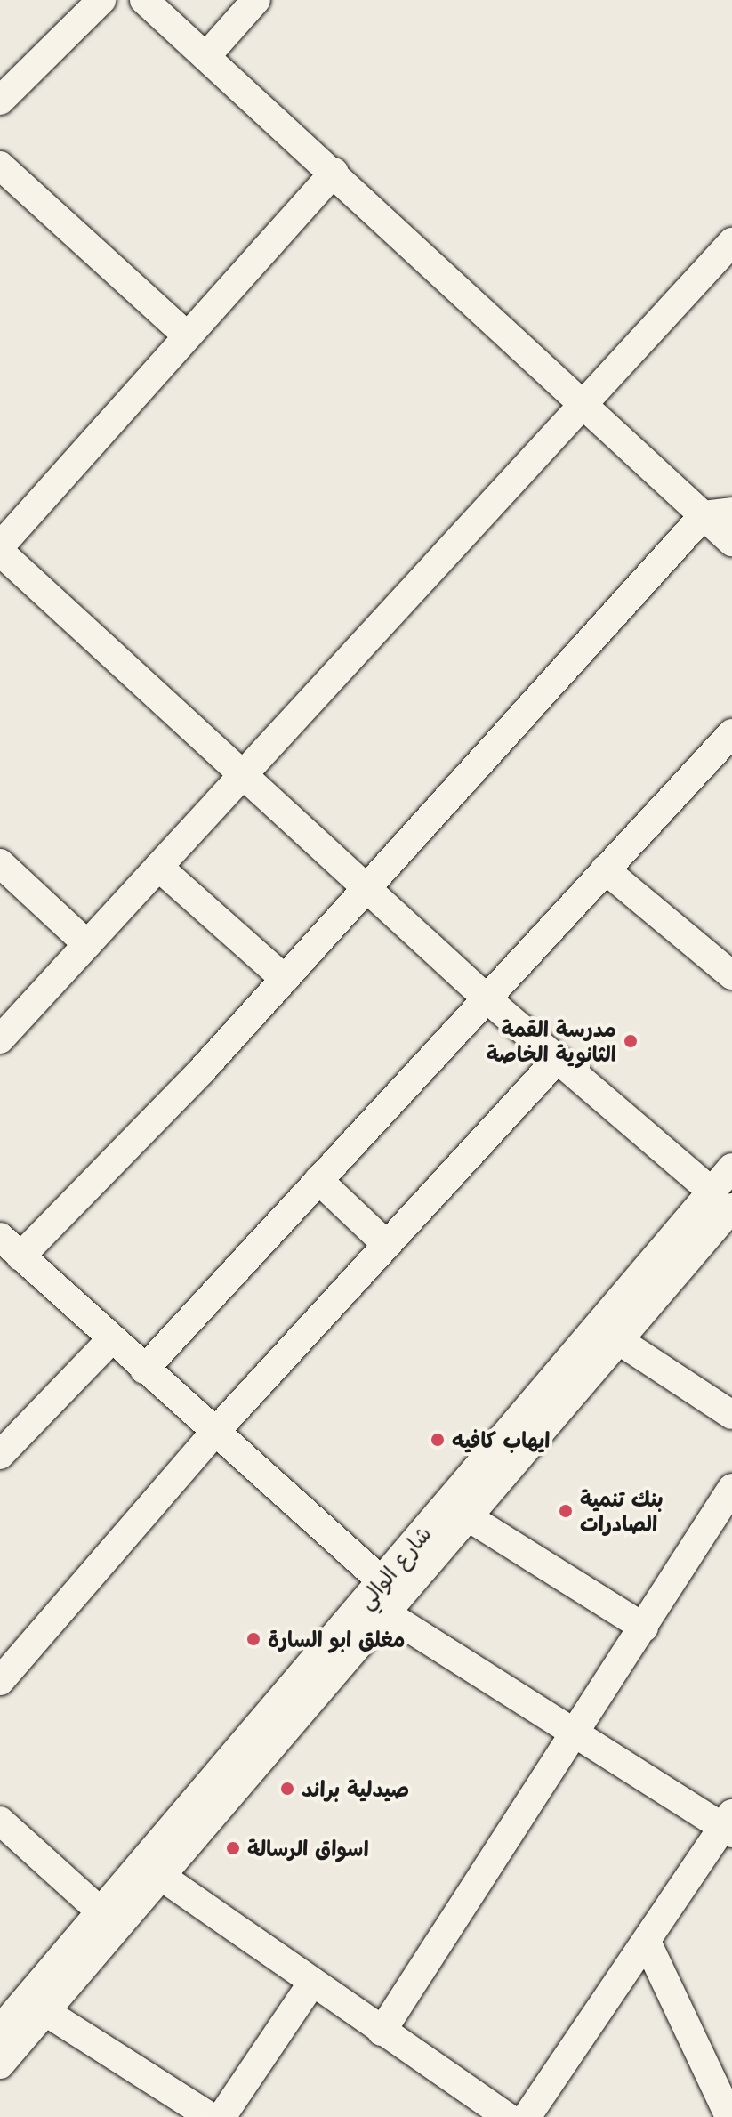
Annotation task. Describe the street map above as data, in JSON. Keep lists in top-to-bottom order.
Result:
{
  "streets": {
    "street": ["شارع الوالي"]
  },
  "places": [
    "مدرسة القمة الثانوية الخاصة",
    "ايهاب كافيه",
    "بنك تنمية الصادرات",
    "مغلق ابو السارة",
    "صيدلية براند",
    "اسواق الرسالة"
  ]
}
